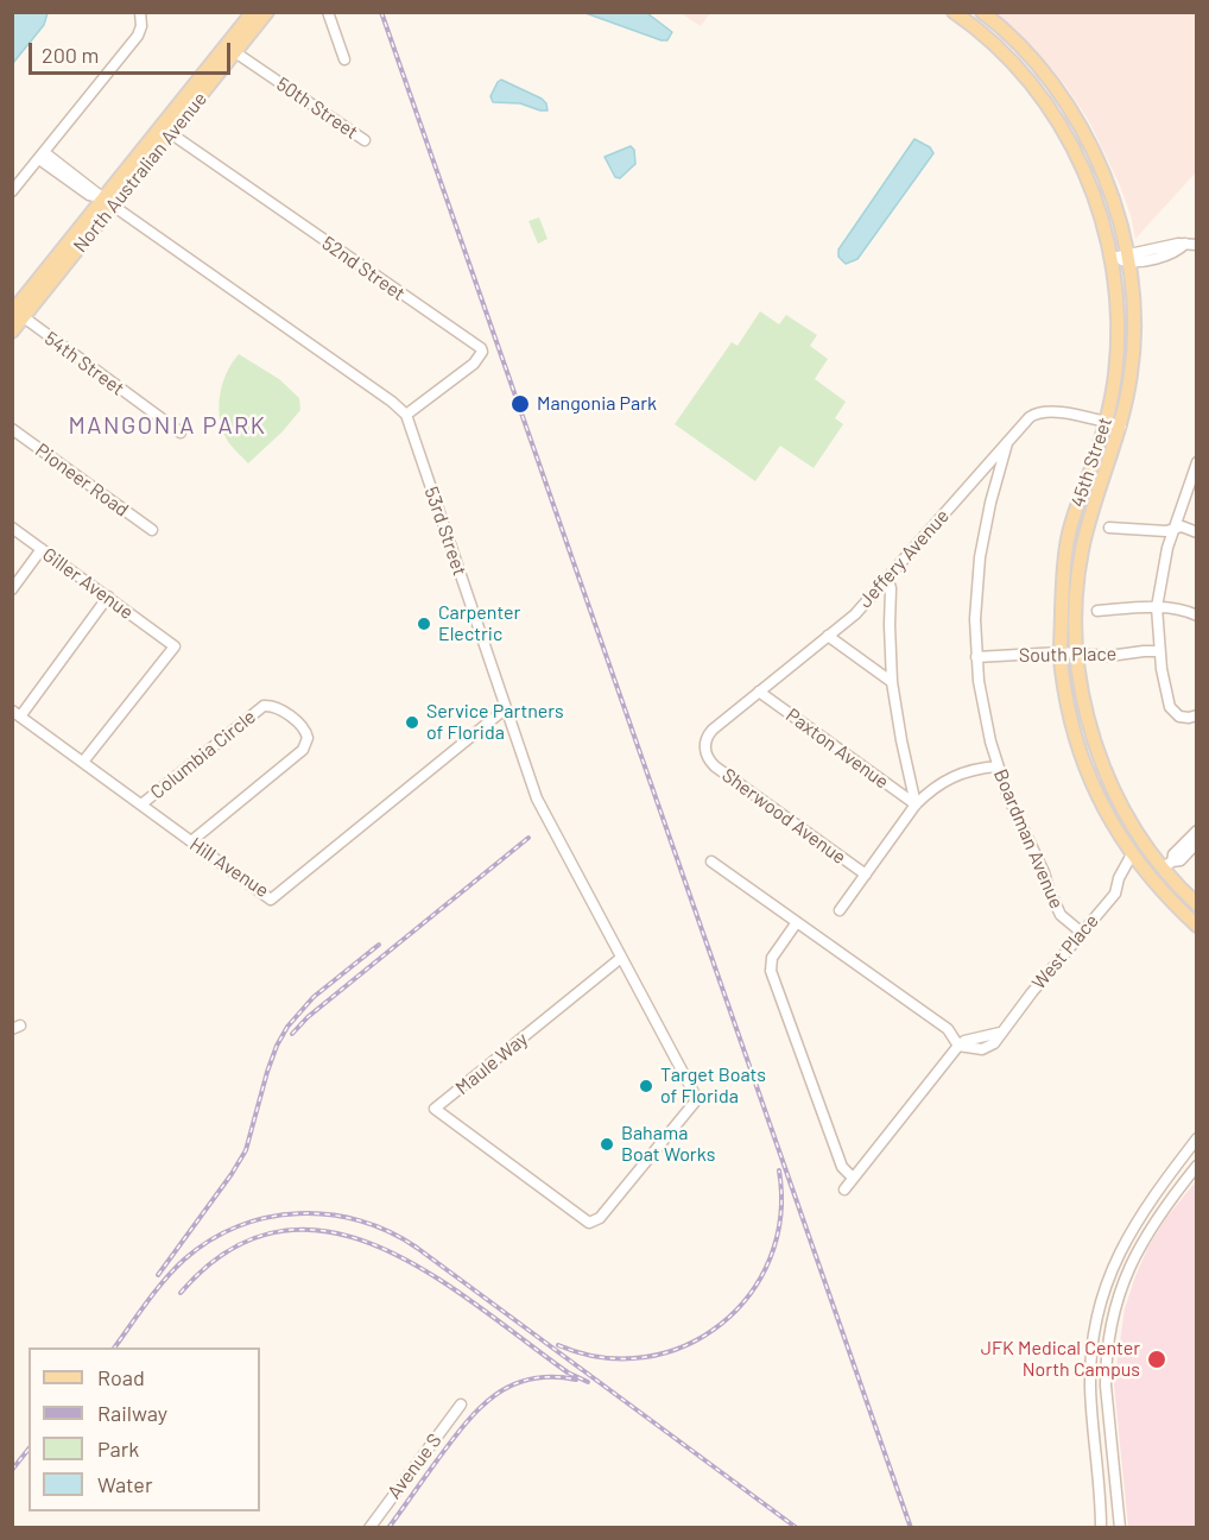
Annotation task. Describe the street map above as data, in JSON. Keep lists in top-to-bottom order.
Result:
{
  "streets": {
    "main road": ["North Australian Avenue", "45th Street"],
    "street": [
      "50th Street",
      "52nd Street",
      "54th Street",
      "Pioneer Road",
      "53rd Street",
      "Jeffery Avenue",
      "Giller Avenue",
      "South Place",
      "Paxton Avenue",
      "Columbia Circle",
      "Sherwood Avenue",
      "Boardman Avenue",
      "Hill Avenue",
      "West Place",
      "Maule Way",
      "Avenue S"
    ]
  },
  "crossings": [
    ["50th Street", "North Australian Avenue"],
    ["North Australian Avenue", "52nd Street"],
    ["North Australian Avenue", "54th Street"],
    ["52nd Street", "53rd Street"],
    ["45th Street", "Jeffery Avenue"],
    ["45th Street", "South Place"],
    ["45th Street", "West Place"],
    ["53rd Street", "Hill Avenue"],
    ["53rd Street", "Maule Way"],
    ["Jeffery Avenue", "Paxton Avenue"],
    ["Jeffery Avenue", "Sherwood Avenue"],
    ["Jeffery Avenue", "Boardman Avenue"],
    ["Giller Avenue", "Hill Avenue"],
    ["South Place", "Boardman Avenue"],
    ["Columbia Circle", "Hill Avenue"],
    ["Boardman Avenue", "West Place"]
  ],
  "districts": ["MANGONIA PARK"],
  "places": [
    "Mangonia Park",
    "Carpenter Electric",
    "Service Partners of Florida",
    "Target Boats of Florida",
    "Bahama Boat Works",
    "JFK Medical Center North Campus"
  ],
  "legend": [
    "Road",
    "Railway",
    "Park",
    "Water"
  ],
  "scale_bar": "200 m"
}
